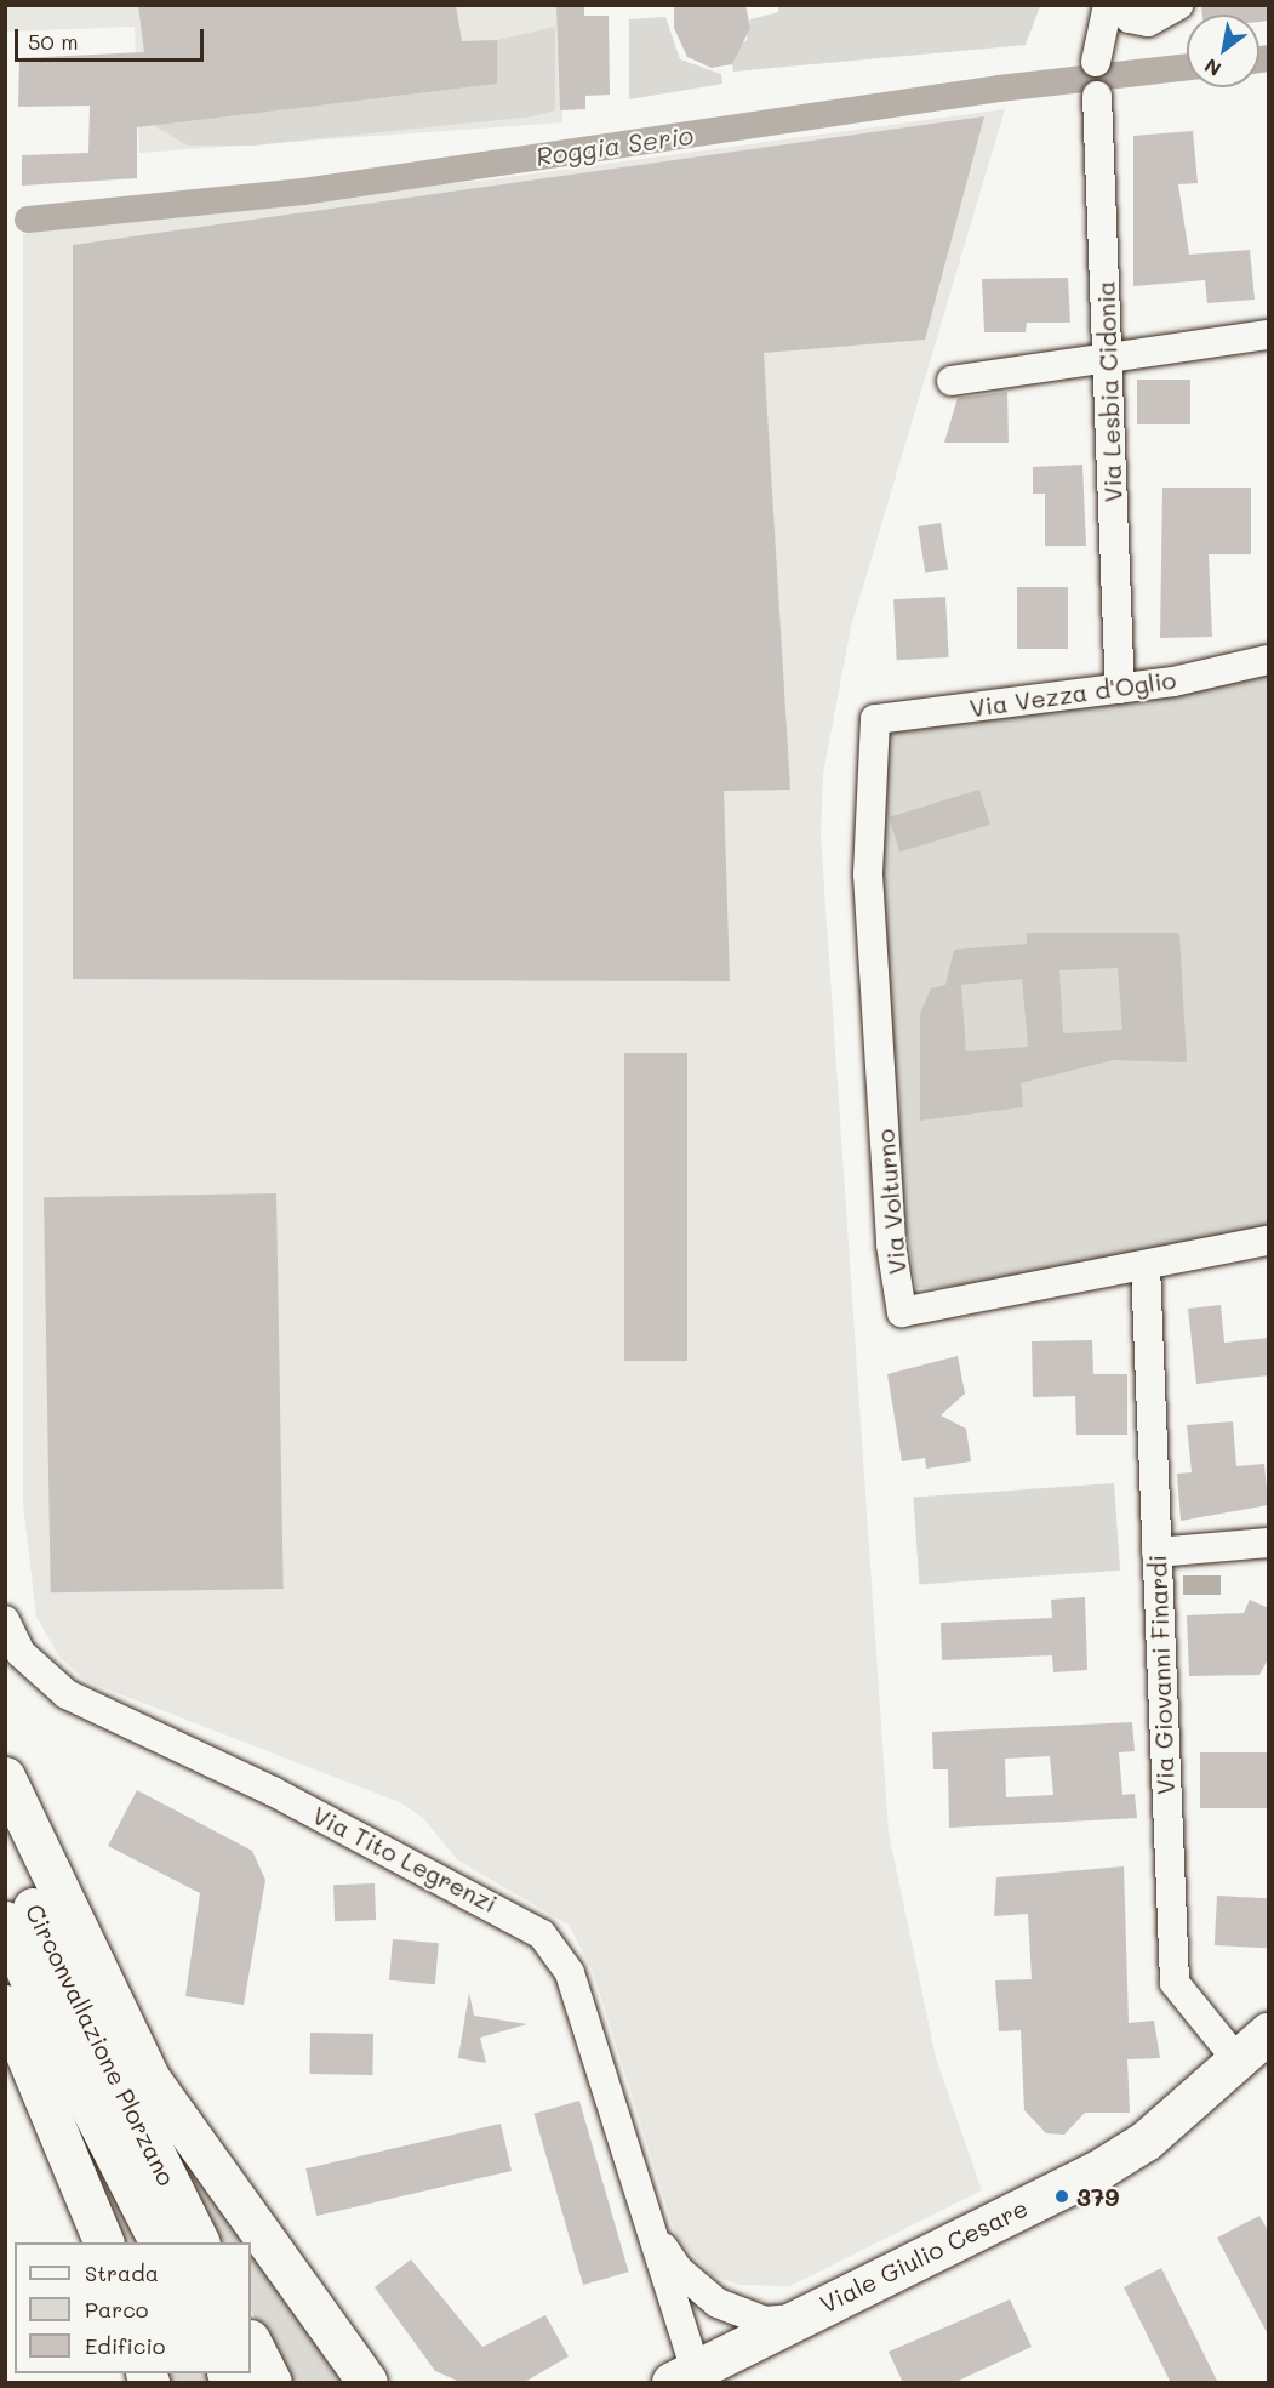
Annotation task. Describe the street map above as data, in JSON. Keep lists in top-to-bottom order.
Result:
{
  "streets": {
    "main road": ["Circonvallazione Plorzano", "Viale Giulio Cesare"],
    "street": [
      "Via Lesbia Cidonia",
      "Via Vezza d'Oglio",
      "Via Volturno",
      "Via Giovanni Finardi",
      "Via Tito Legrenzi"
    ]
  },
  "crossings": [
    ["Via Lesbia Cidonia", "Via Vezza d'Oglio"],
    ["Via Vezza d'Oglio", "Via Volturno"],
    ["Via Volturno", "Via Giovanni Finardi"],
    ["Via Giovanni Finardi", "Viale Giulio Cesare"],
    ["Via Tito Legrenzi", "Viale Giulio Cesare"]
  ],
  "water": ["Roggia Serio"],
  "places": ["379"],
  "legend": ["Strada", "Parco", "Edificio"],
  "scale_bar": "50 m",
  "north": "bottom left"
}
